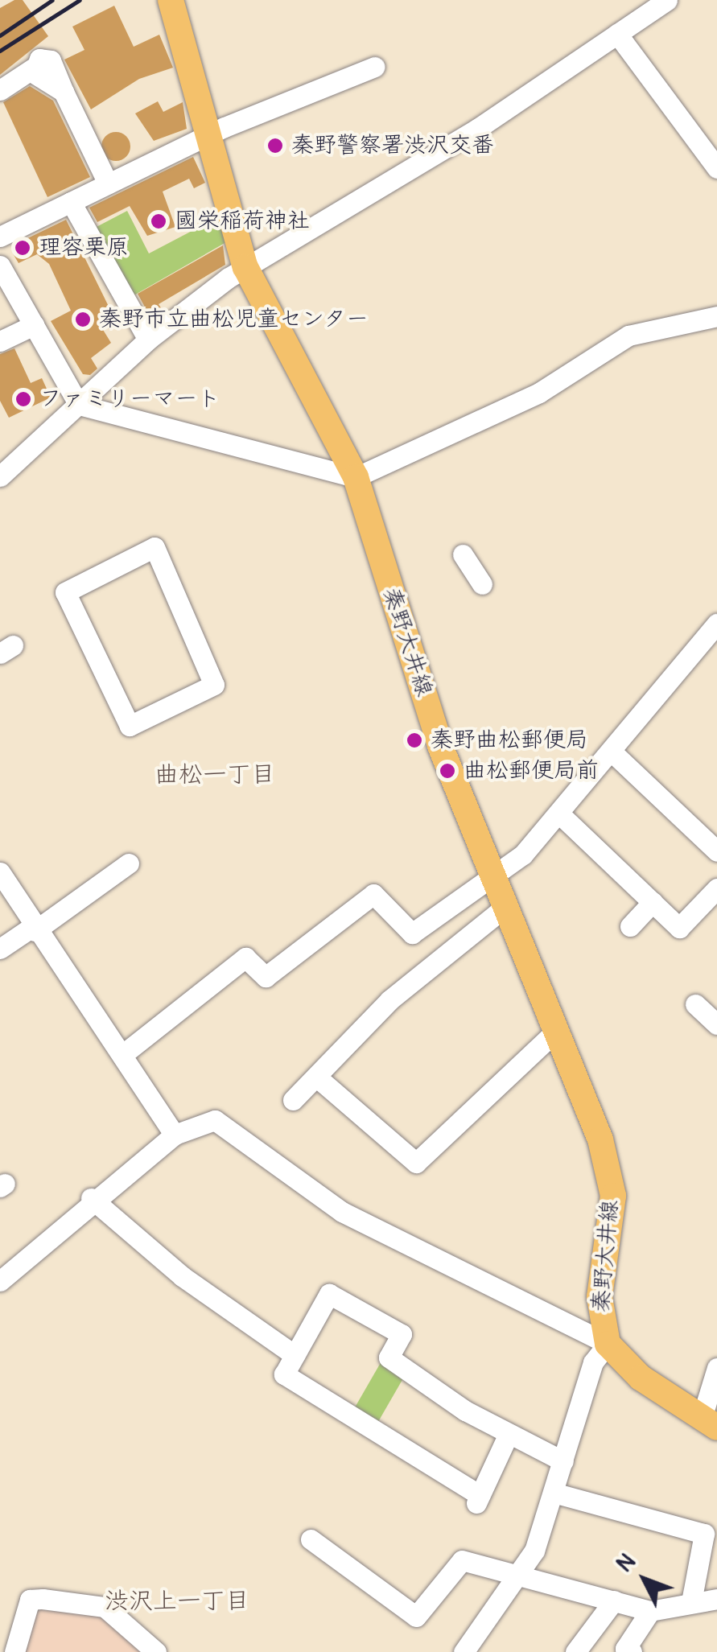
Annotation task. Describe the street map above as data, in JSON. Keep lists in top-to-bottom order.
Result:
{
  "streets": {
    "main road": ["秦野大井線"]
  },
  "districts": ["曲松一丁目", "渋沢上一丁目"],
  "places": [
    "秦野警察署渋沢交番",
    "國栄稲荷神社",
    "理容栗原",
    "秦野市立曲松児童センター",
    "ファミリーマート",
    "秦野曲松郵便局",
    "曲松郵便局前"
  ],
  "north": "top left"
}
